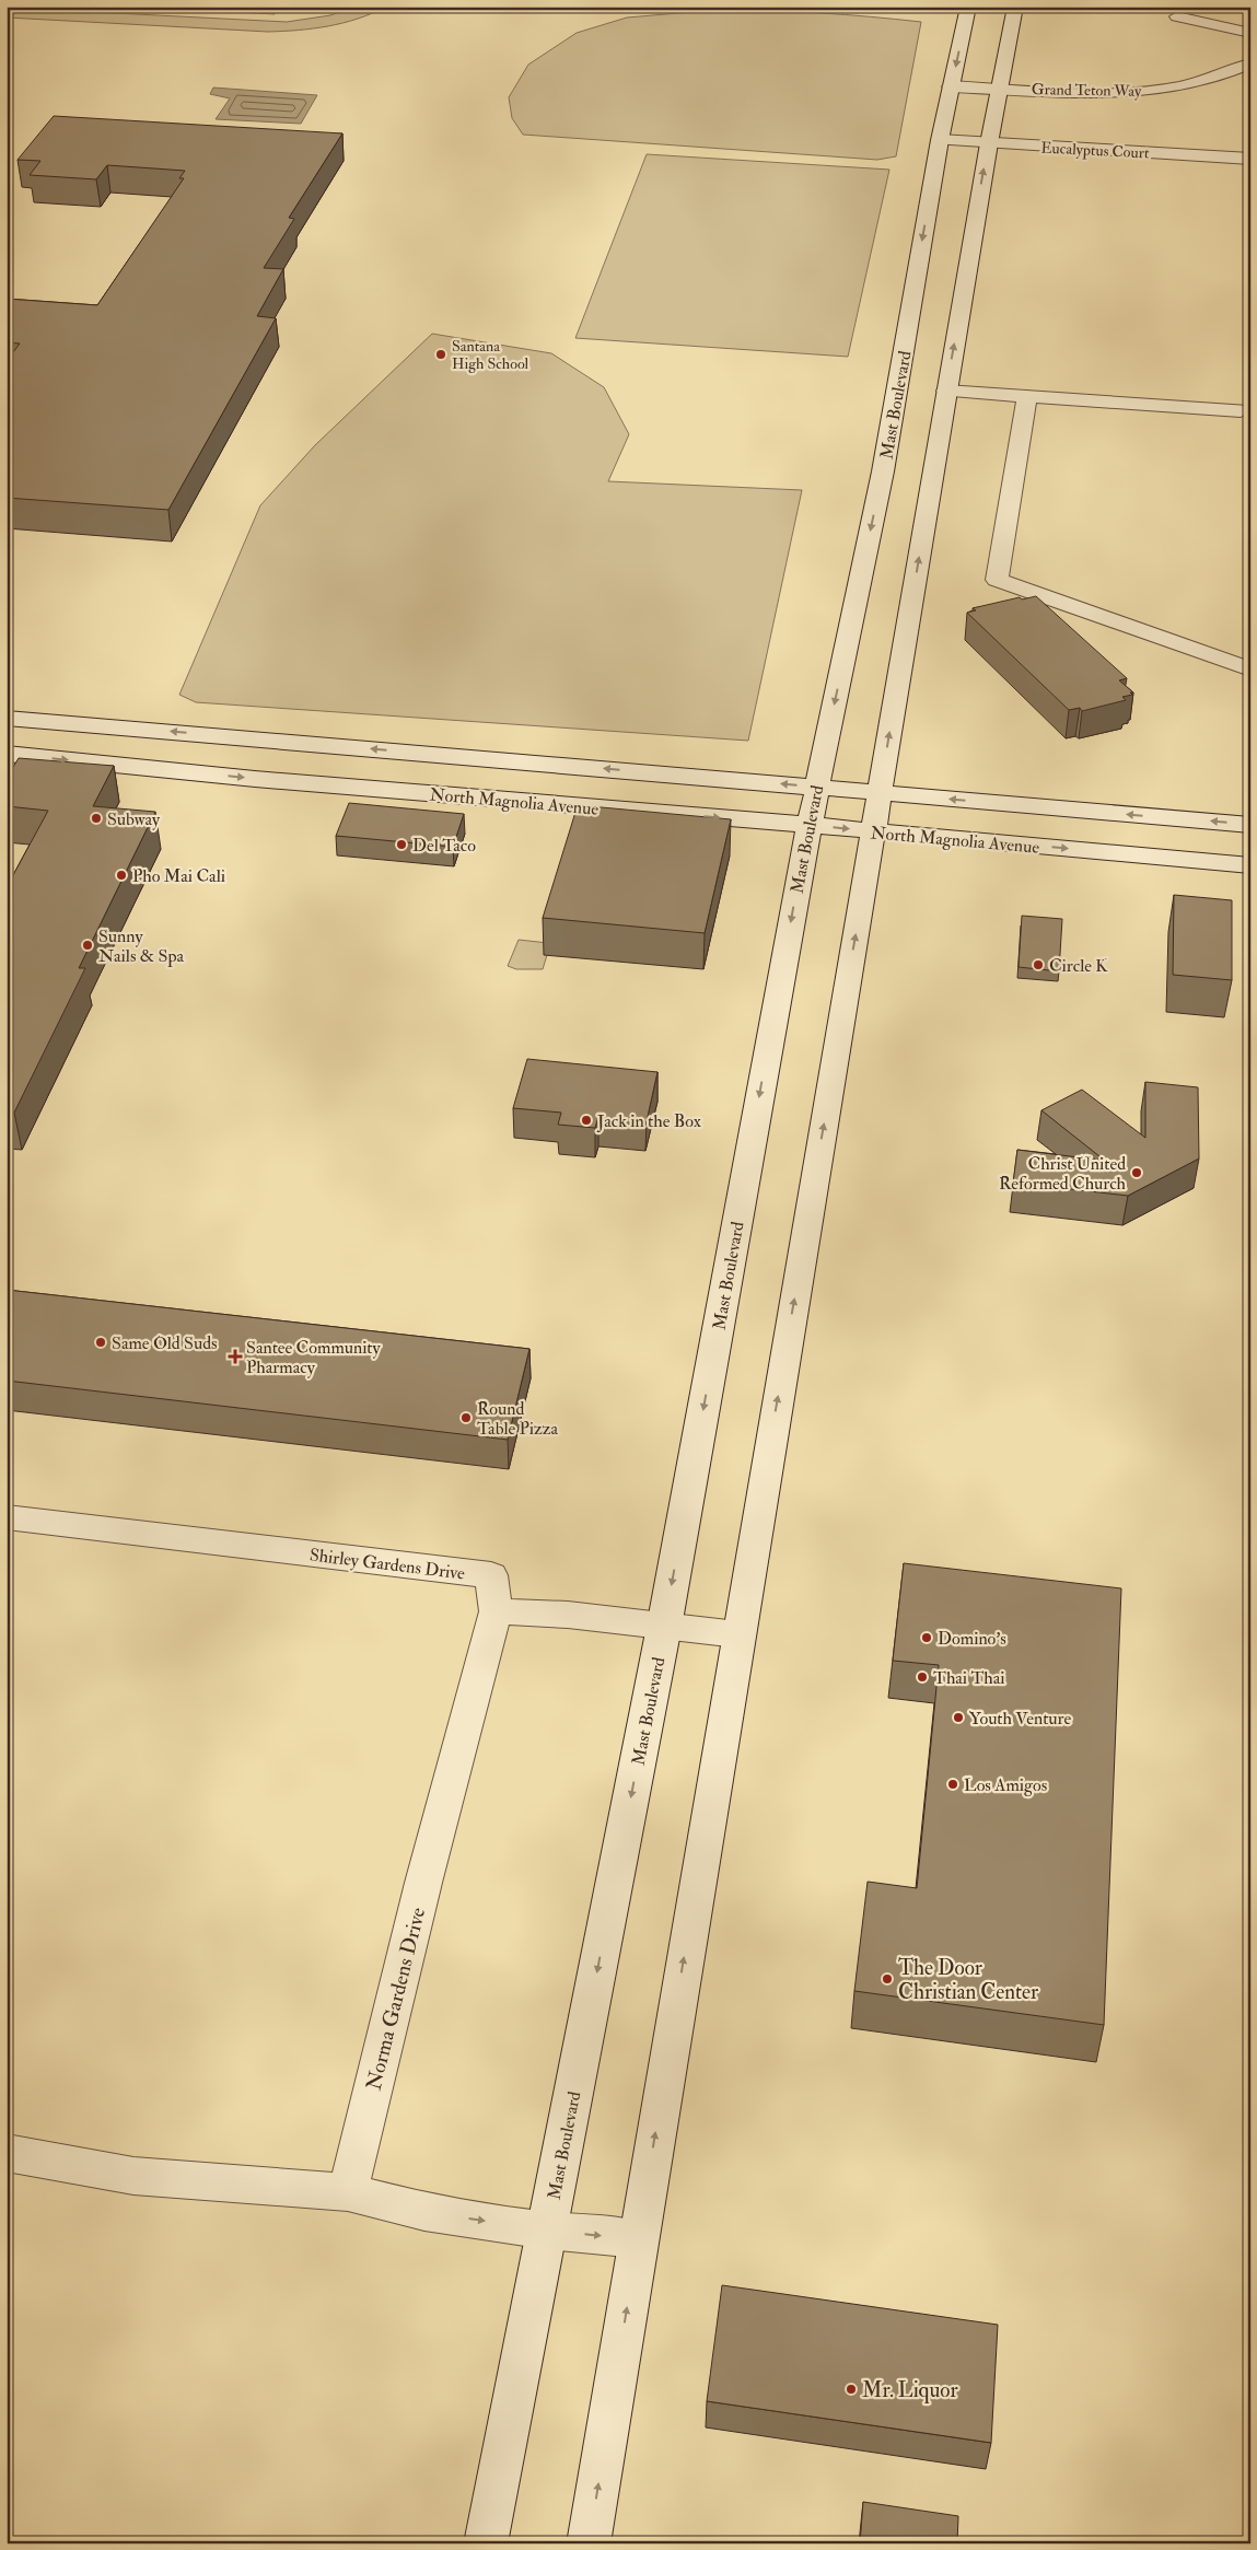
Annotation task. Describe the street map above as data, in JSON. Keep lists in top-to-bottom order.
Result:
{
  "streets": {
    "street": [
      "Grand Teton Way",
      "Eucalyptus Court",
      "Mast Boulevard",
      "North Magnolia Avenue",
      "Shirley Gardens Drive",
      "Norma Gardens Drive"
    ]
  },
  "crossings": [
    ["Grand Teton Way", "Mast Boulevard"],
    ["Eucalyptus Court", "Mast Boulevard"],
    ["Mast Boulevard", "North Magnolia Avenue"],
    ["Shirley Gardens Drive", "Norma Gardens Drive"]
  ],
  "places": {
    "other": [
      "Santana High School",
      "Subway",
      "Del Taco",
      "Pho Mai Cali",
      "Sunny Nails & Spa",
      "Circle K",
      "Jack in the Box",
      "Christ United Reformed Church",
      "Same Old Suds",
      "Round Table Pizza",
      "Domino's",
      "Thai Thai",
      "Youth Venture",
      "Los Amigos",
      "The Door Christian Center",
      "Mr. Liquor"
    ],
    "health": ["Santee Community Pharmacy"]
  }
}
